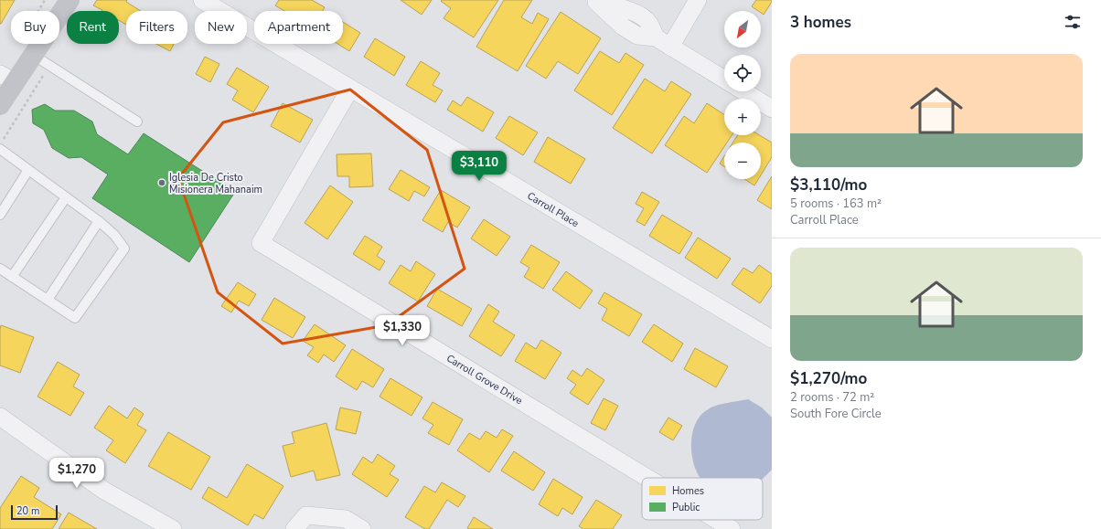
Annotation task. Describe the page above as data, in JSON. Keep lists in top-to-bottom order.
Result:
{
  "streets": {
    "street": ["Carroll Place", "Carroll Grove Drive"]
  },
  "crossings": [
    ["Carroll Place", "Carroll Grove Drive"]
  ],
  "places": ["Iglesia De Cristo Misionera Mahanaim"],
  "legend": ["Homes", "Public"],
  "scale_bar": "20 m",
  "north": "bottom left",
  "page": {
    "heading": "3 homes",
    "map_buttons": ["+", "−"],
    "chip": [
      "Buy",
      "Rent",
      "Filters",
      "New",
      "Apartment"
    ],
    "list": [
      {
        "name": "$3,110/mo",
        "note": "5 rooms · 163 m² · Carroll Place"
      },
      {
        "name": "$1,270/mo",
        "note": "2 rooms · 72 m² · South Fore Circle"
      }
    ],
    "price": ["$3,110", "$1,330", "$1,270"],
    "scale": "20 m"
  }
}
